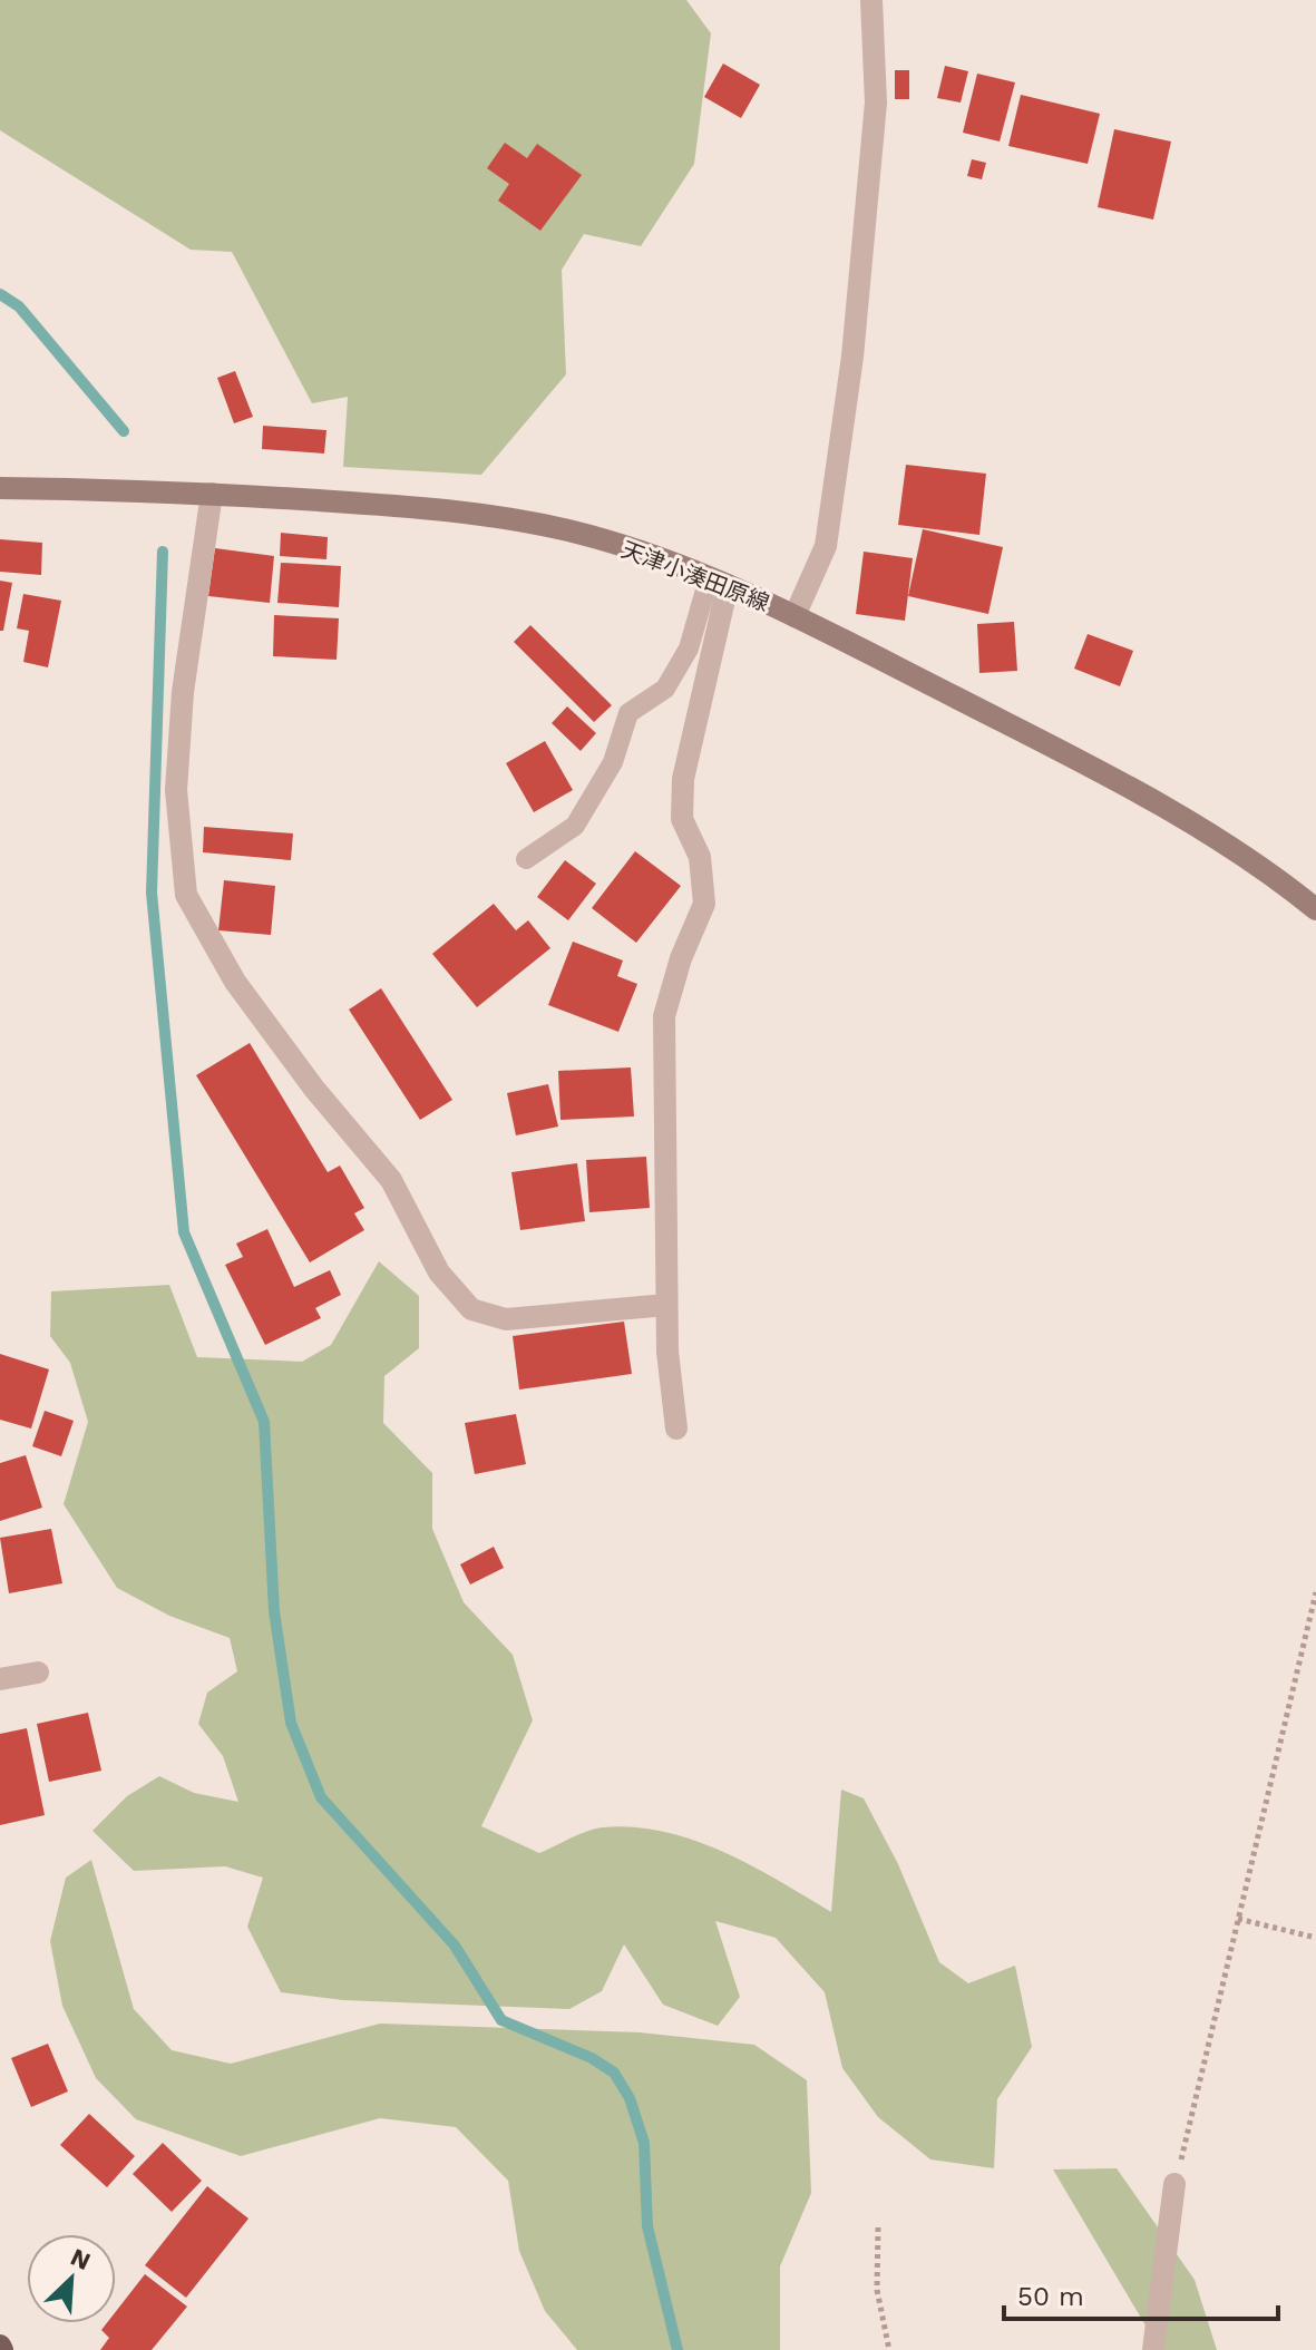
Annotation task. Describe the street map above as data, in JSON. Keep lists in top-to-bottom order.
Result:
{
  "streets": {
    "main road": ["天津小湊田原線"]
  },
  "scale_bar": "50 m",
  "north": "top right"
}
